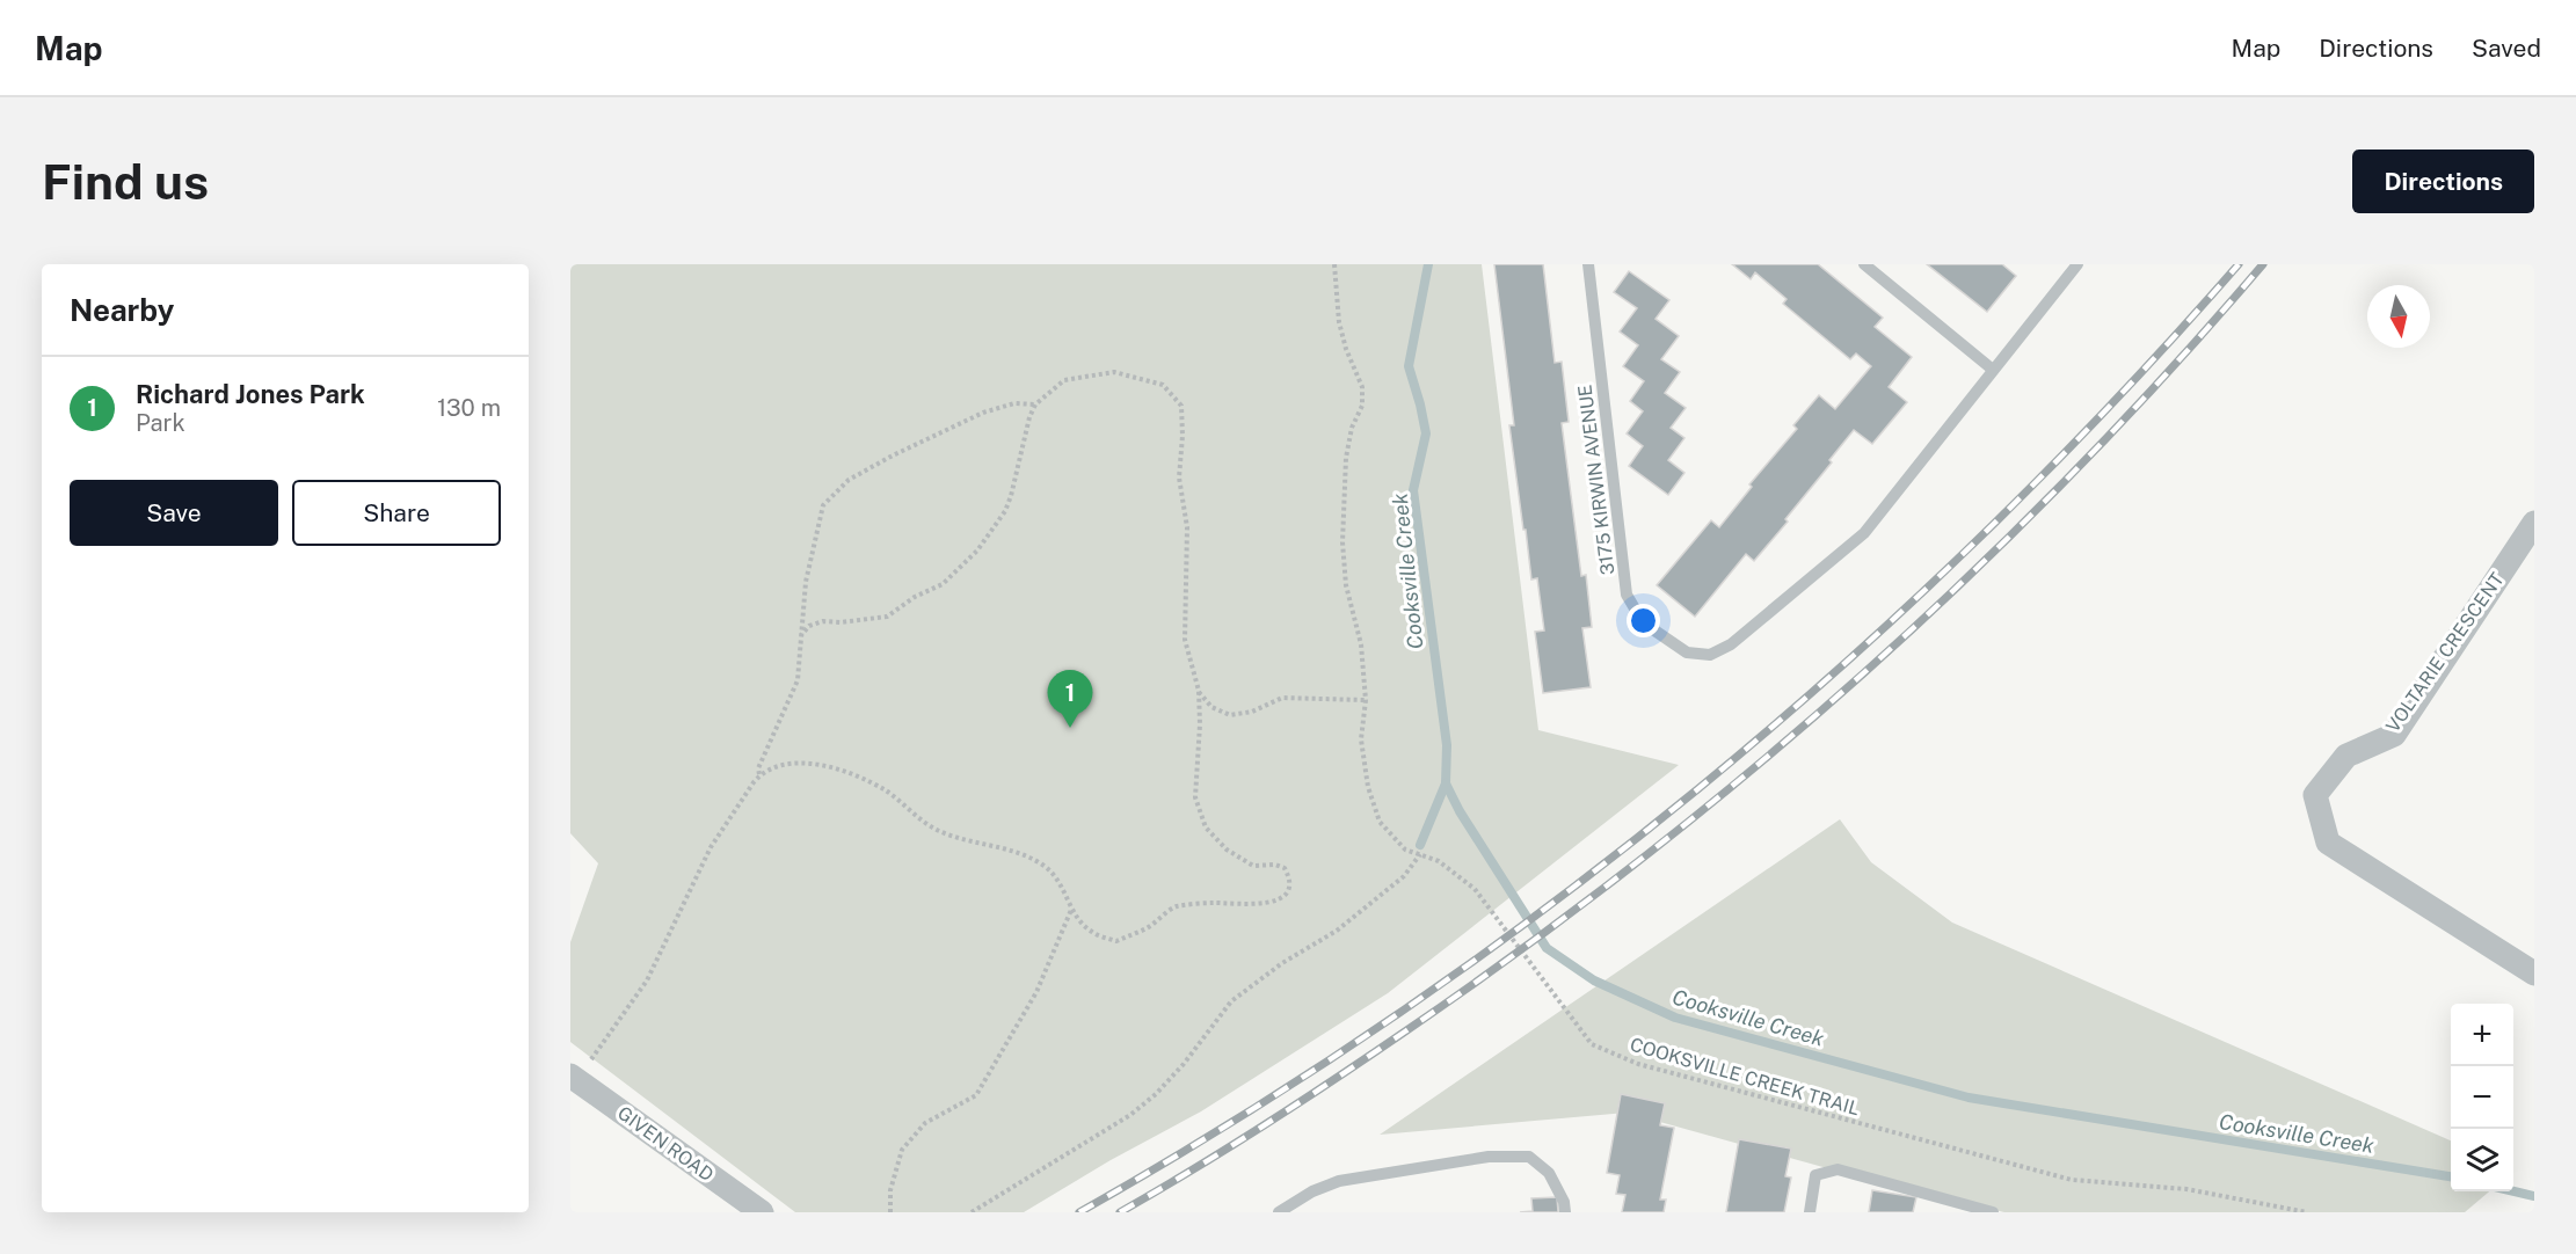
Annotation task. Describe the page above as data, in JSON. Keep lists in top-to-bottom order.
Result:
{
  "streets": {
    "street": ["VOLTARIE CRESCENT", "GIVEN ROAD"],
    "lane": ["3175 KIRWIN AVENUE"],
    "path": ["COOKSVILLE CREEK TRAIL"]
  },
  "water": ["Cooksville Creek"],
  "north": "bottom",
  "page": {
    "header": "Map",
    "nav": ["Map", "Directions", "Saved"],
    "buttons": [
      "Directions",
      ["Save", "Share"]
    ],
    "title": "Find us",
    "heading": "Nearby",
    "list": [
      {
        "mark": "1",
        "name": "Richard Jones Park",
        "note": "Park",
        "value": "130 m"
      }
    ],
    "pins": "1",
    "map_buttons": ["+", "−"]
  }
}
